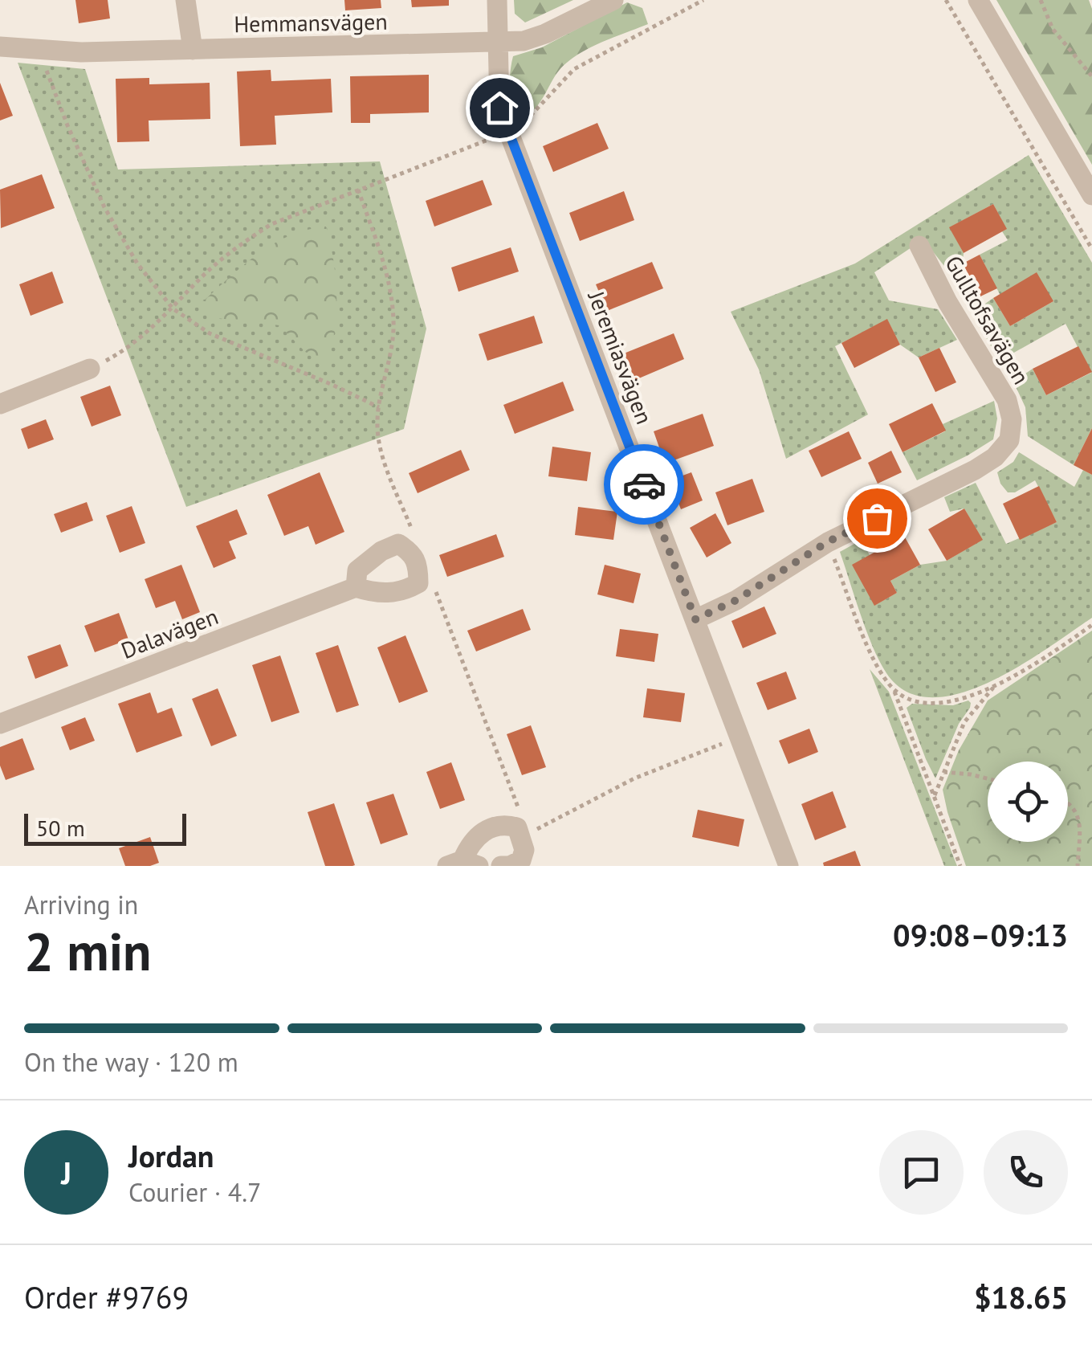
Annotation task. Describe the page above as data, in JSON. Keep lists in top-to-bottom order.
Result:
{
  "streets": {
    "street": [
      "Hemmansvägen",
      "Gulltofsavägen",
      "Jeremiasvägen",
      "Dalavägen"
    ]
  },
  "crossings": [
    ["Hemmansvägen", "Jeremiasvägen"],
    ["Gulltofsavägen", "Jeremiasvägen"]
  ],
  "scale_bar": "50 m",
  "page": {
    "scale": "50 m",
    "heading": ["2 min", "Arriving in", "09:08–09:13"],
    "panel": [
      "Jordan",
      "Courier · 4.7",
      "Order #9769",
      "$18.65"
    ],
    "bar": "On the way · 120 m",
    "round": "J"
  }
}
